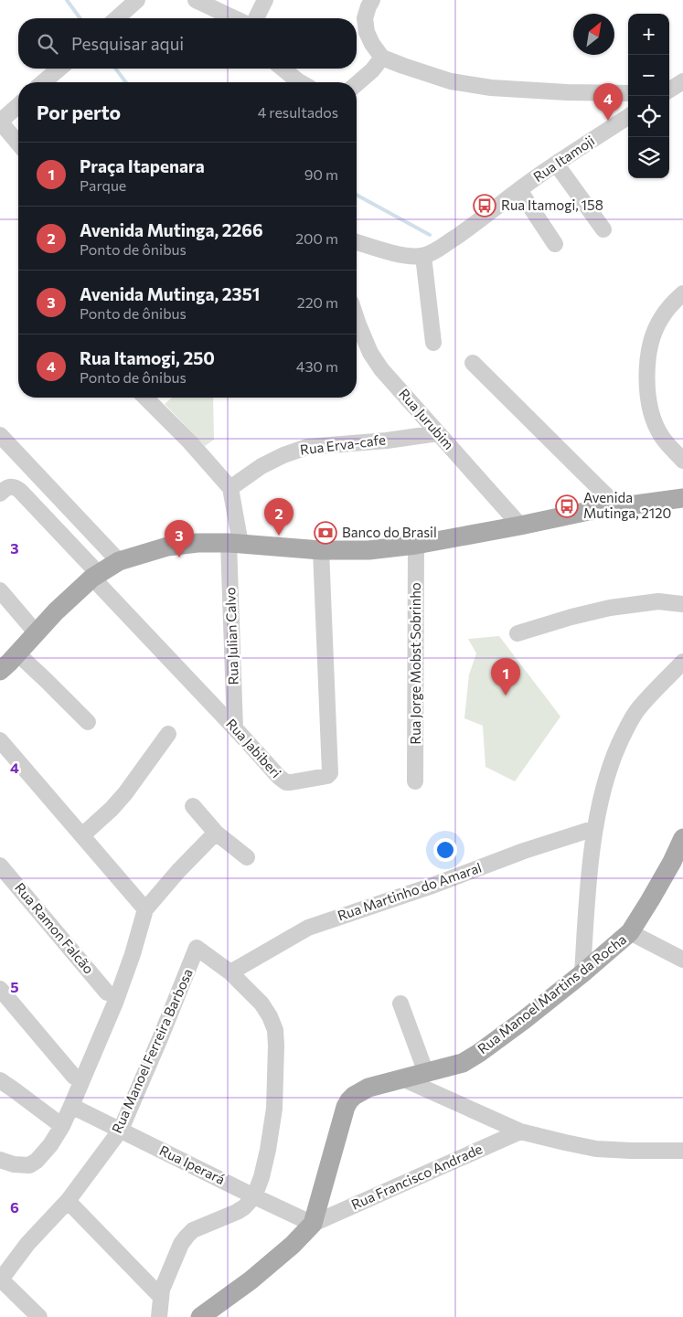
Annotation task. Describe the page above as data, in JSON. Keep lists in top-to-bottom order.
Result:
{
  "streets": {
    "main road": ["Rua Manoel Martins da Rocha"],
    "street": [
      "Rua Itamoji",
      "Rua Jurubim",
      "Rua Erva-cafe",
      "Rua Julian Calvo",
      "Rua Jorge Mobst Sobrinho",
      "Rua Jabiberi",
      "Rua Martinho do Amaral",
      "Rua Ramon Falcão",
      "Rua Manoel Ferreira Barbosa",
      "Rua Iperará",
      "Rua Francisco Andrade"
    ]
  },
  "crossings": [
    ["Rua Jurubim", "Rua Erva-cafe"],
    ["Rua Erva-cafe", "Rua Julian Calvo"],
    ["Rua Julian Calvo", "Rua Jabiberi"],
    ["Rua Martinho do Amaral", "Rua Manoel Ferreira Barbosa"],
    ["Rua Manoel Martins da Rocha", "Rua Iperará"],
    ["Rua Manoel Martins da Rocha", "Rua Francisco Andrade"],
    ["Rua Manoel Ferreira Barbosa", "Rua Iperará"],
    ["Rua Iperará", "Rua Francisco Andrade"]
  ],
  "places": {
    "bus stop": ["Rua Itamogi, 158", "Avenida Mutinga, 2120"],
    "bank": ["Banco do Brasil"]
  },
  "north": "top right",
  "page": {
    "map_buttons": ["+", "−"],
    "search": "Pesquisar aqui",
    "heading": ["Por perto", "4 resultados"],
    "pins": [
      "4",
      "2",
      "3",
      "1"
    ],
    "list": [
      {
        "mark": "1",
        "name": "Praça Itapenara",
        "note": "Parque",
        "value": "90 m"
      },
      {
        "mark": "2",
        "name": "Avenida Mutinga, 2266",
        "note": "Ponto de ônibus",
        "value": "200 m"
      },
      {
        "mark": "3",
        "name": "Avenida Mutinga, 2351",
        "note": "Ponto de ônibus",
        "value": "220 m"
      },
      {
        "mark": "4",
        "name": "Rua Itamogi, 250",
        "note": "Ponto de ônibus",
        "value": "430 m"
      }
    ]
  },
  "grid": {
    "rows": [
      "3",
      "4",
      "5",
      "6"
    ]
  }
}
